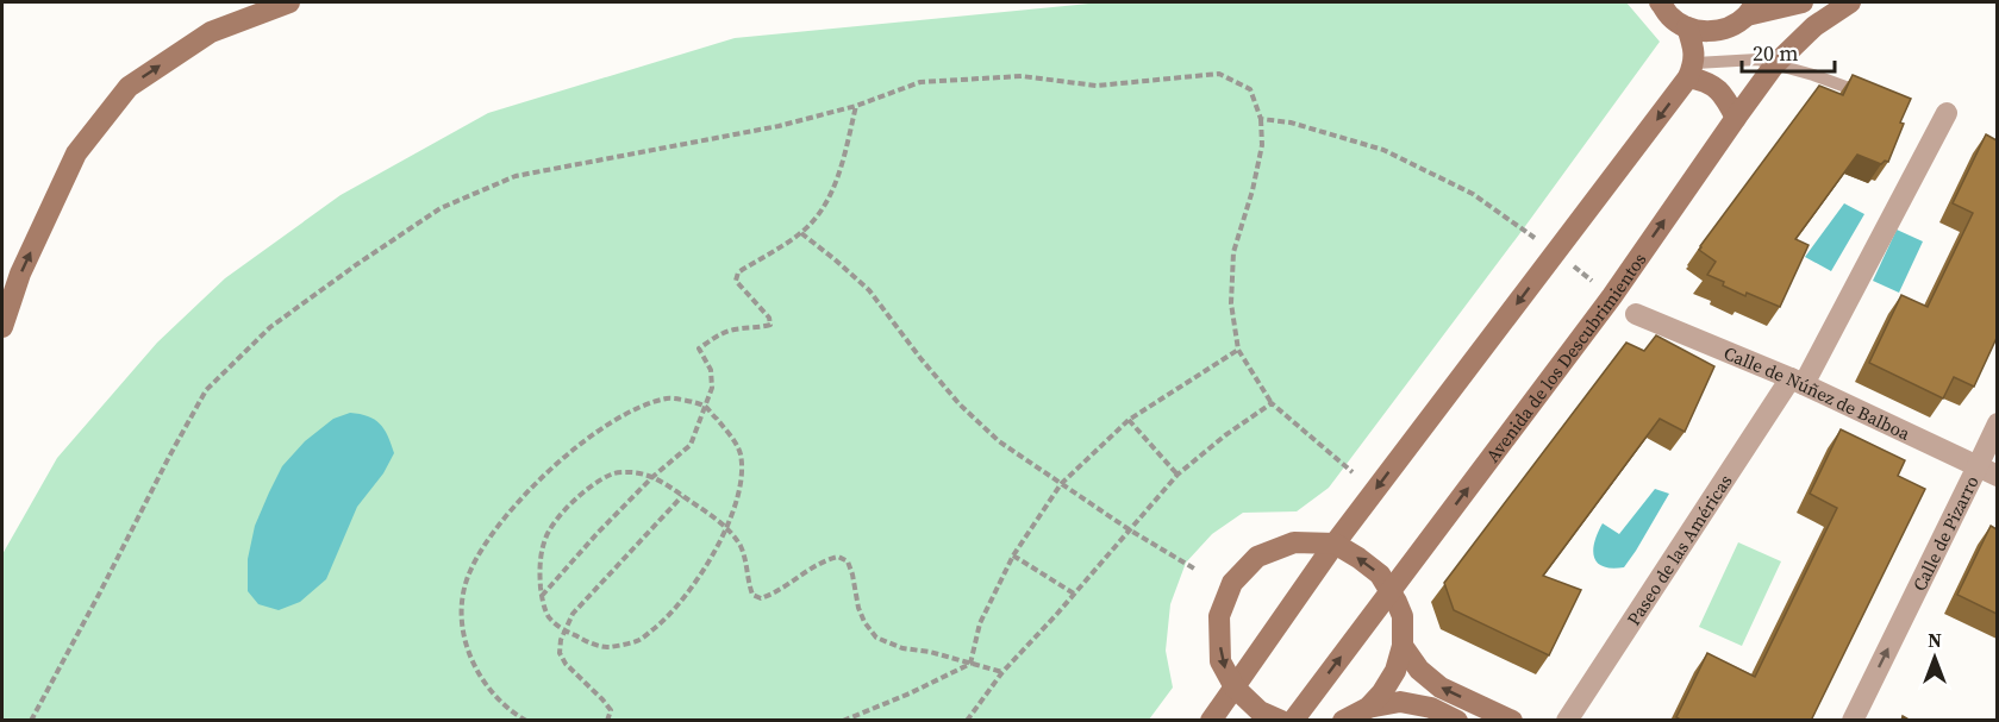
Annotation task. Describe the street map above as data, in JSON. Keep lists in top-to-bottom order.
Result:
{
  "streets": {
    "street": [
      "Avenida de los Descubrimientos",
      "Calle de Núñez de Balboa",
      "Calle de Pizarro",
      "Paseo de las Américas"
    ]
  },
  "crossings": [
    ["Calle de Núñez de Balboa", "Calle de Pizarro"],
    ["Calle de Núñez de Balboa", "Paseo de las Américas"]
  ],
  "one_way": ["Calle de Pizarro"],
  "scale_bar": "20 m",
  "north": "top"
}
